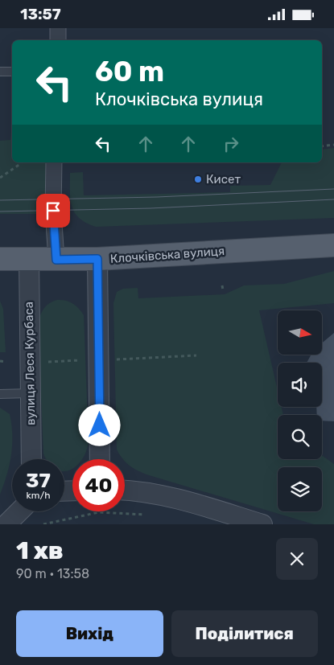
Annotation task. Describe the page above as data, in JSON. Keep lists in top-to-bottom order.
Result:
{
  "streets": {
    "main road": ["Клочківська вулиця"],
    "street": ["вулиця Леся Курбаса"]
  },
  "crossings": [
    ["Клочківська вулиця", "вулиця Леся Курбаса"]
  ],
  "places": ["Кисет"],
  "north": "right",
  "page": {
    "status": "13:57",
    "turn": ["60 m", "Клочківська вулиця"],
    "speed": "37 km/h",
    "limit": "40",
    "heading": ["1 хв", "90 m · 13:58"],
    "buttons": ["Вихід", "Поділитися"]
  }
}
